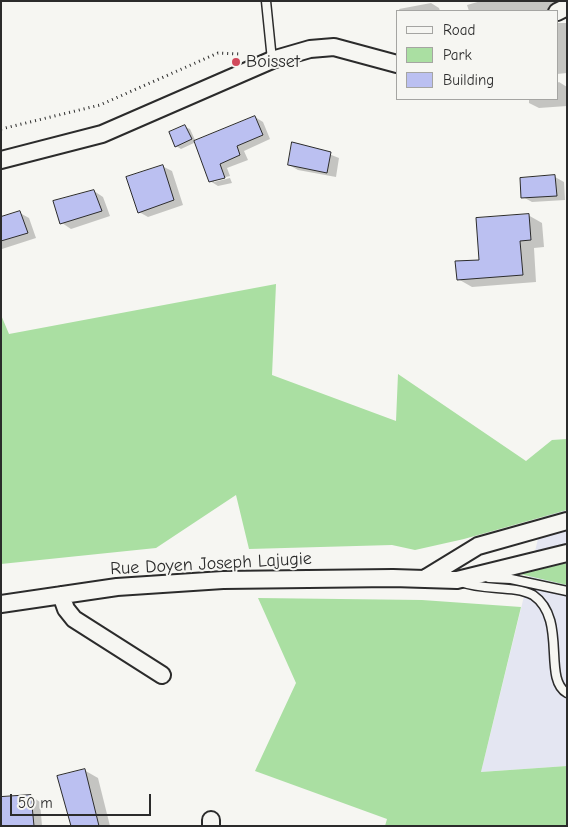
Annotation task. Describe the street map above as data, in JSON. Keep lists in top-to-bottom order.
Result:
{
  "streets": {
    "street": ["Rue Doyen Joseph Lajugie"]
  },
  "places": ["Boisset"],
  "legend": ["Road", "Park", "Building"],
  "scale_bar": "50 m"
}
